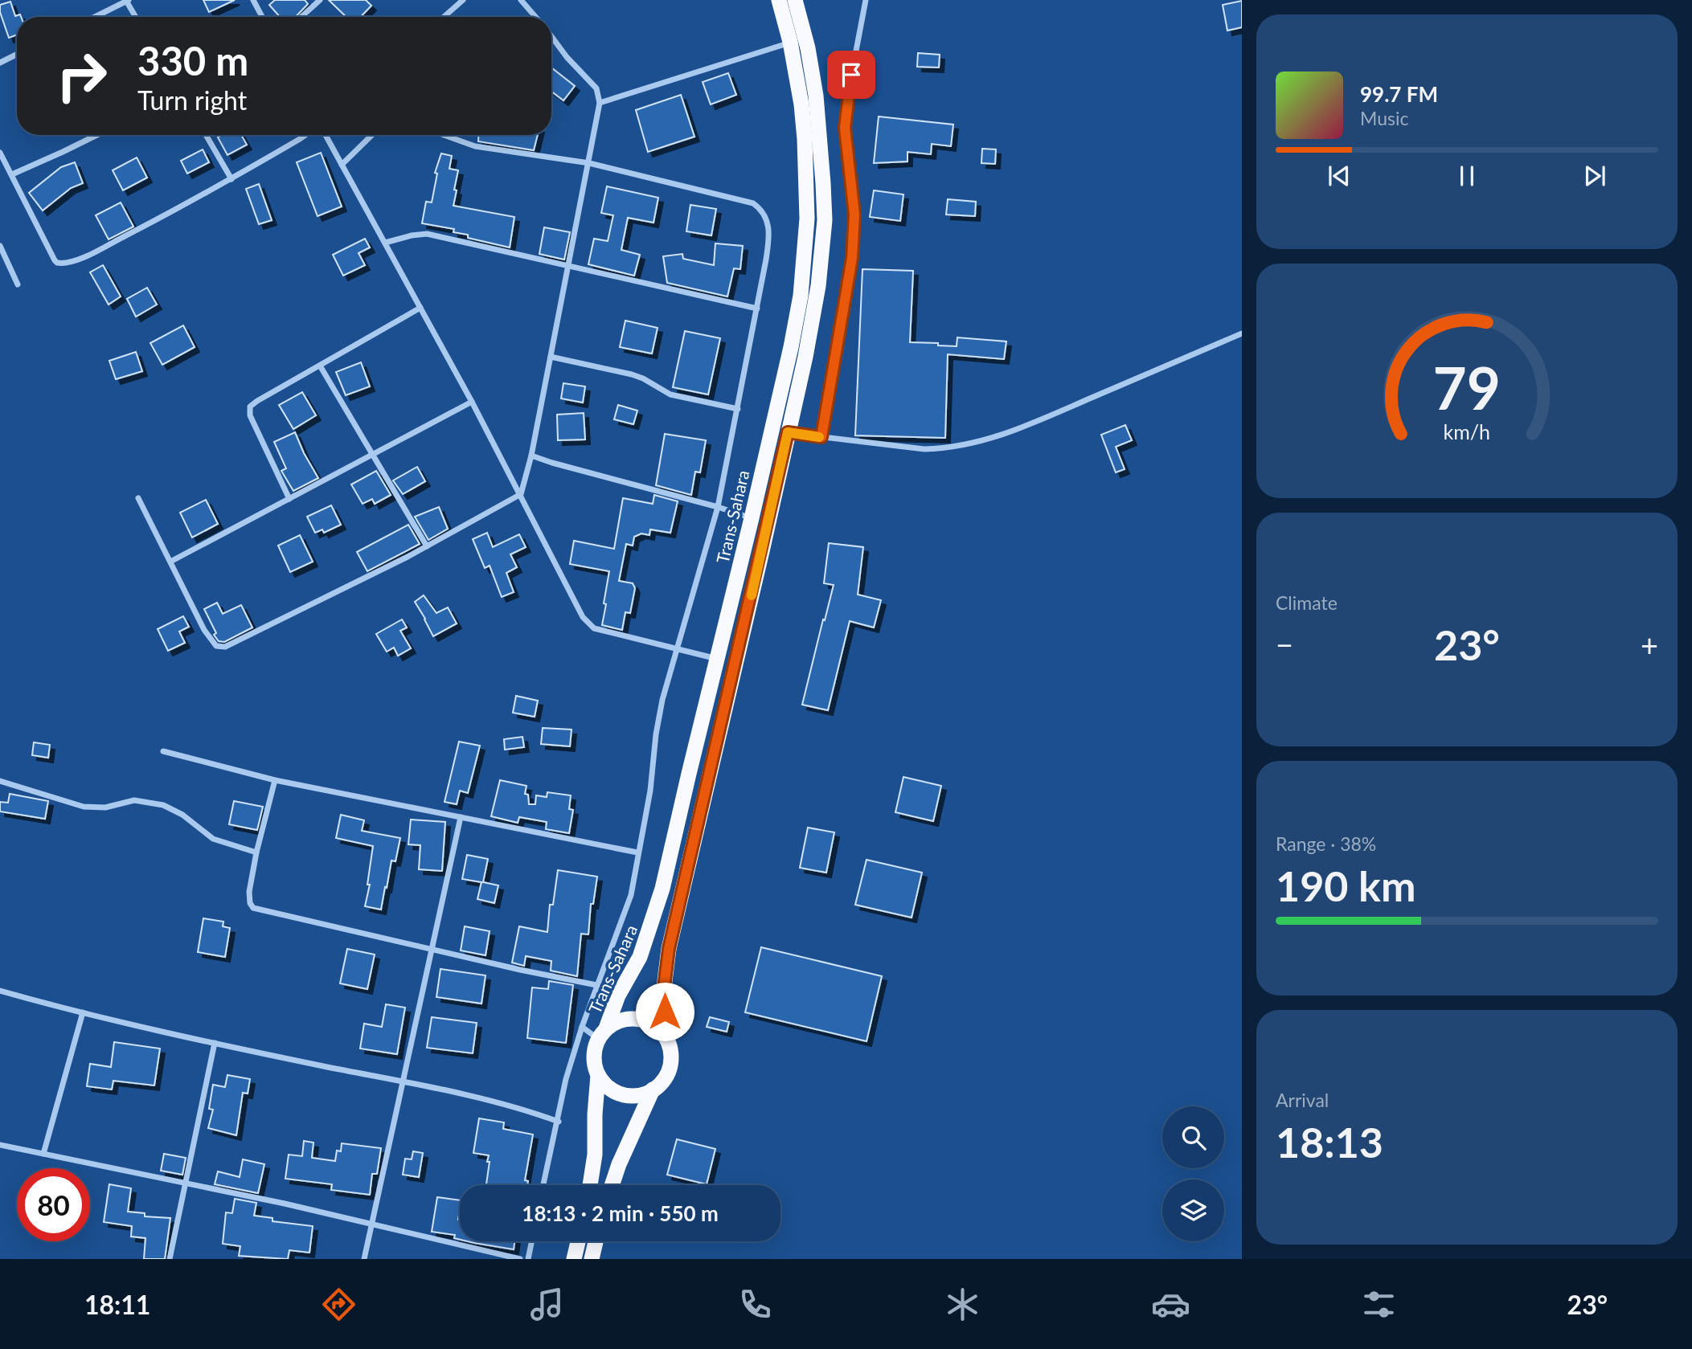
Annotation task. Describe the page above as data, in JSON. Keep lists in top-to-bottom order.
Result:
{
  "streets": {
    "highway": ["Trans-Sahara"]
  },
  "page": {
    "turn": ["330 m", "Turn right"],
    "song": ["99.7 FM", "Music"],
    "tile": [
      "Climate",
      ["Range · 38%", "190 km"],
      ["Arrival", "18:13"]
    ],
    "heat": ["−", "23°", "+"],
    "limit": "80",
    "trip": "18:13 · 2 min · 550 m",
    "tabs": ["18:11", "23°"],
    "gauge": ["79", "km/h"]
  }
}
